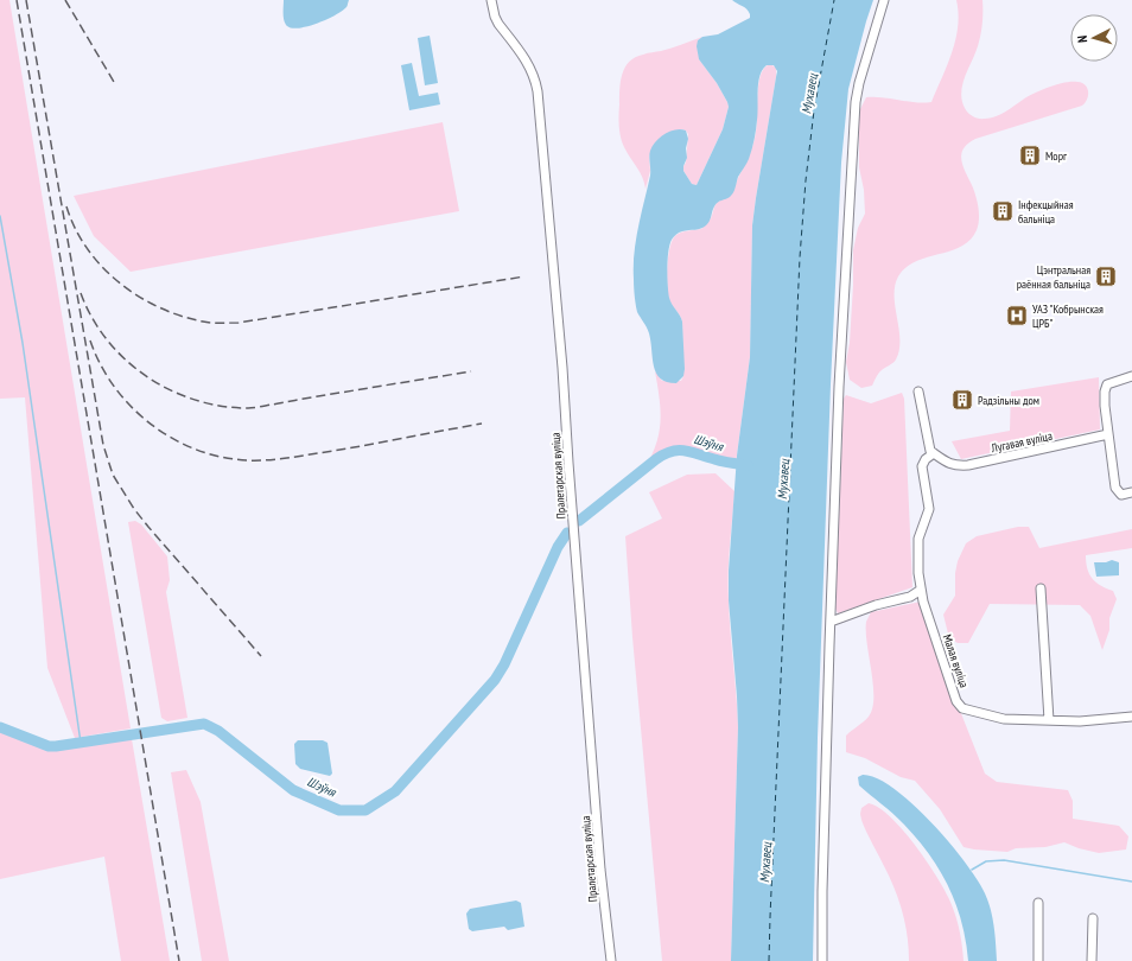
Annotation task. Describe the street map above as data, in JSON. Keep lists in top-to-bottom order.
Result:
{
  "streets": {
    "street": ["Лугавая вуліца", "Пралетарская вуліца", "Малая вуліца"]
  },
  "water": ["Мухавец", "Шэўня"],
  "places": {
    "building": [
      "Морг",
      "Інфекцыйная бальніца",
      "Цэнтральная раённая бальніца",
      "Радзільны дом"
    ],
    "hospital": ["УАЗ \"Кобрынская ЦРБ\""]
  },
  "north": "left"
}
